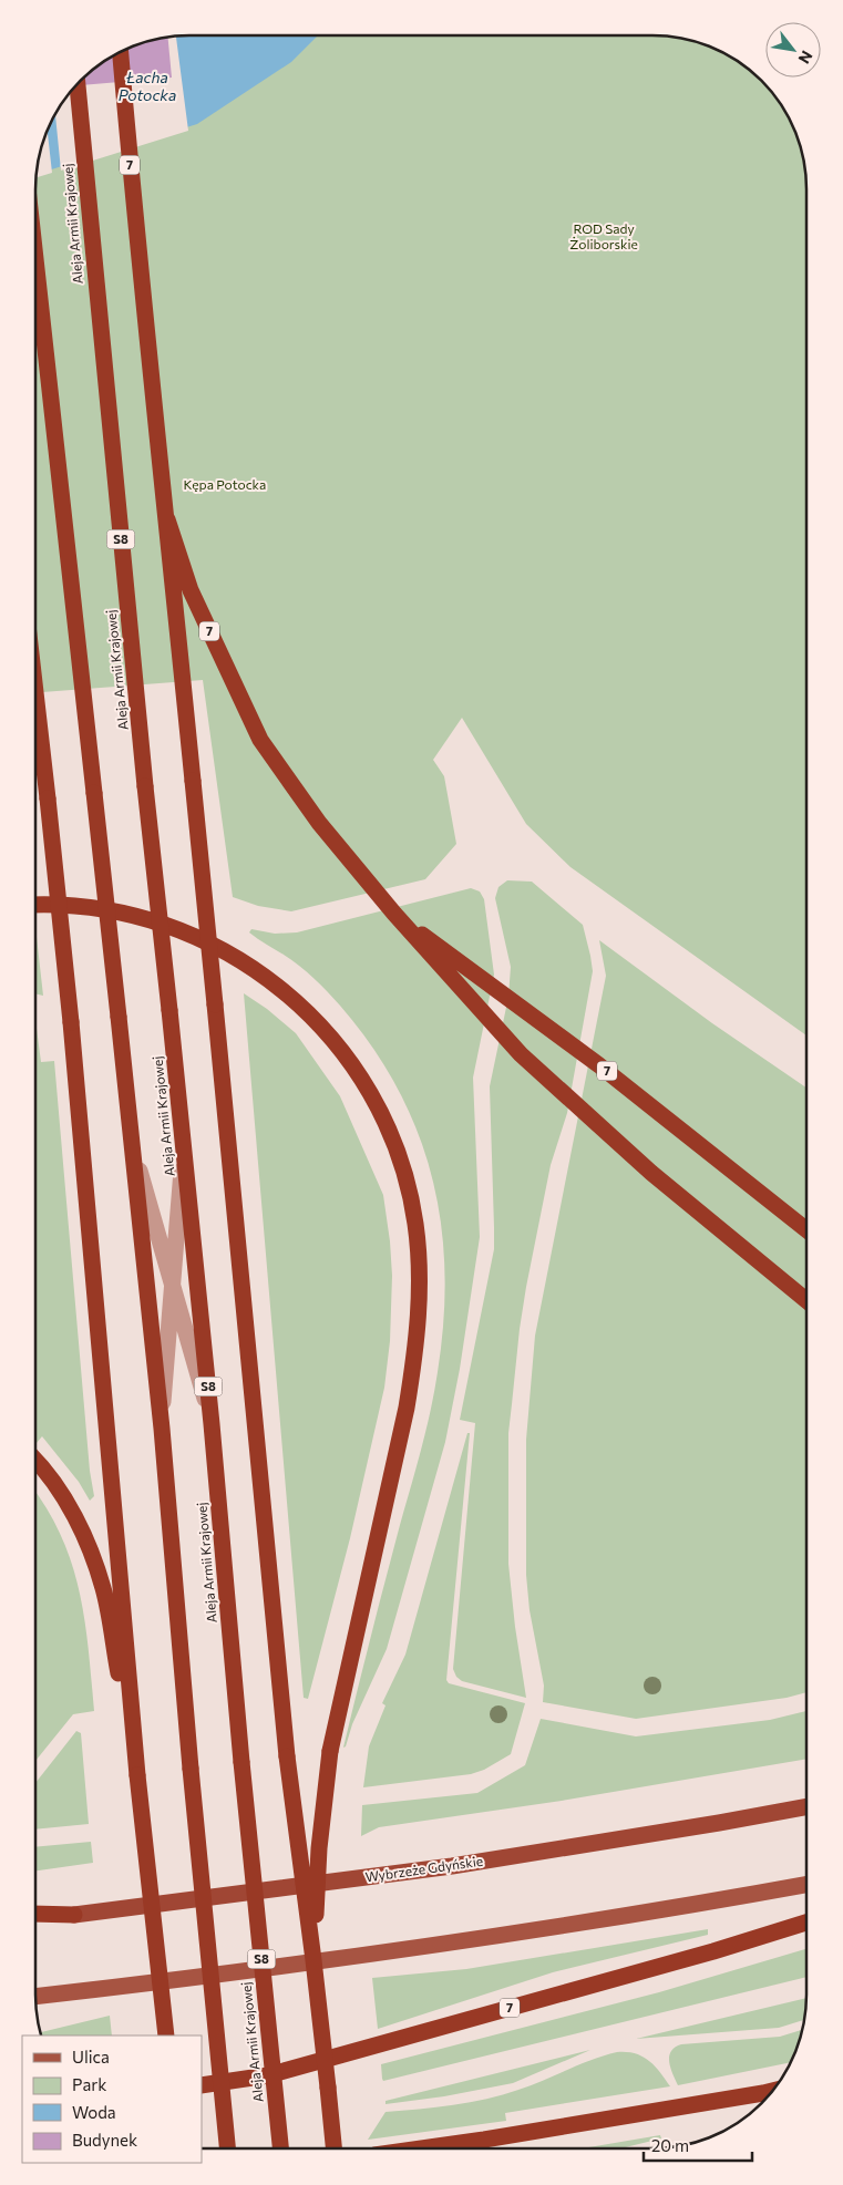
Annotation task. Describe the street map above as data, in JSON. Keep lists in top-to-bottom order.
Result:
{
  "streets": {
    "highway": [
      "7",
      "Aleja Armii Krajowej",
      "S8",
      "Wybrzeże Gdyńskie"
    ]
  },
  "water": ["Łacha Potocka"],
  "parks": ["ROD Sady Żoliborskie", "Kępa Potocka"],
  "legend": [
    "Ulica",
    "Park",
    "Woda",
    "Budynek"
  ],
  "scale_bar": "20 m",
  "north": "bottom right"
}
